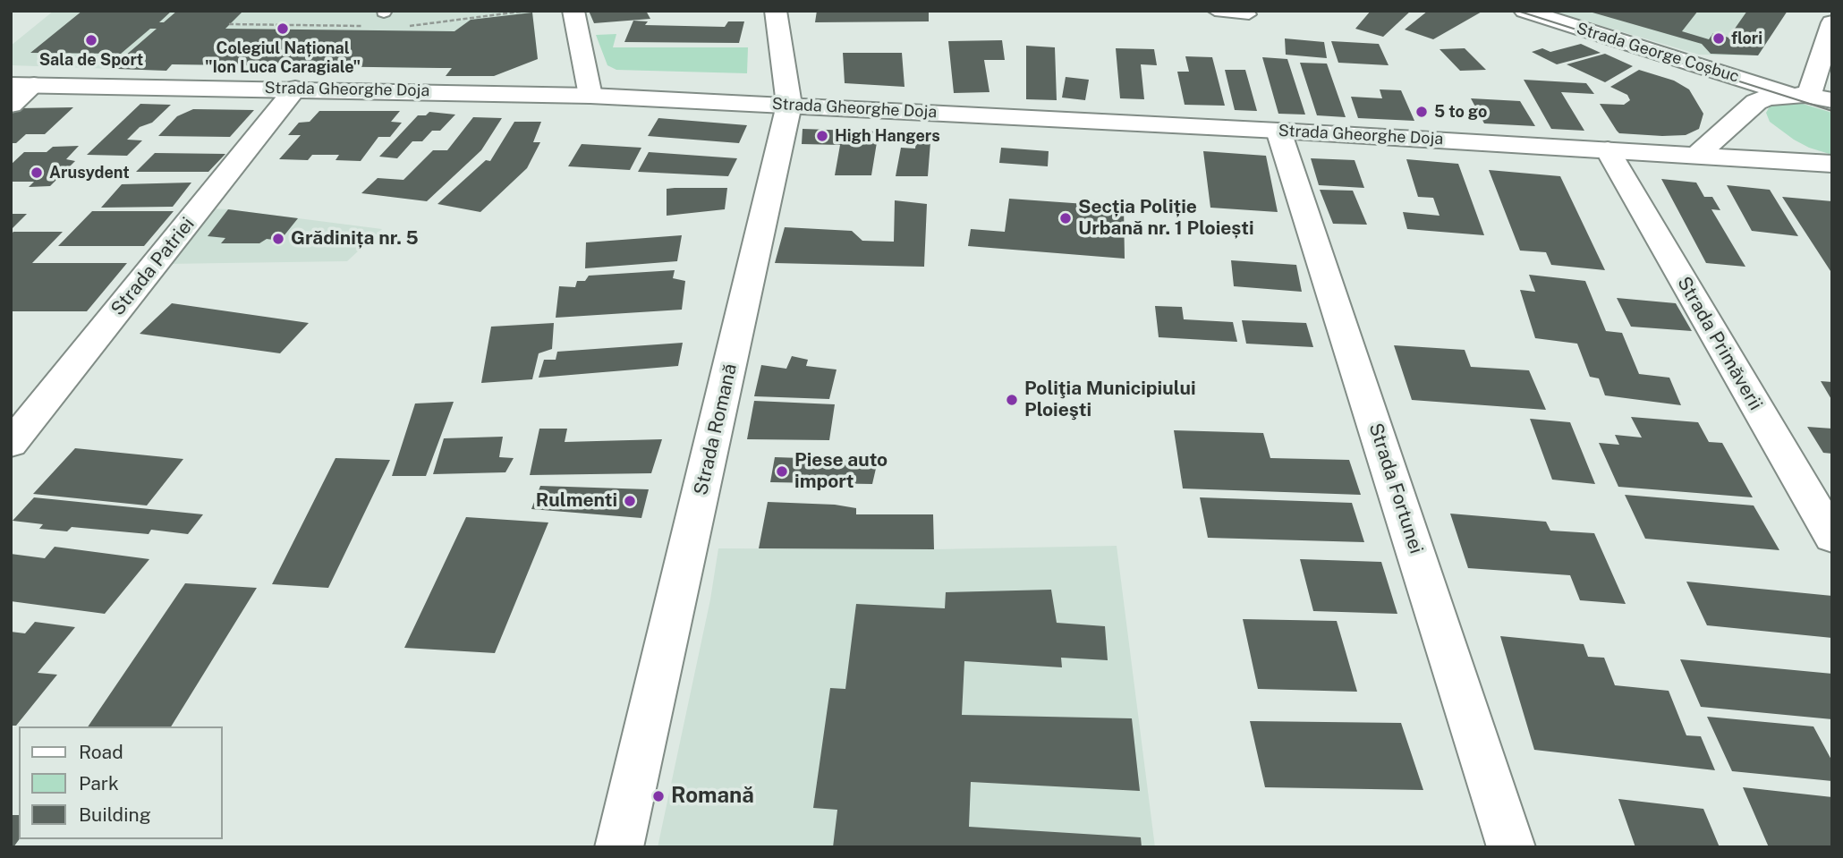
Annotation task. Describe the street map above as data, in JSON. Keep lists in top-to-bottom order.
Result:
{
  "streets": {
    "street": [
      "Strada George Coșbuc",
      "Strada Gheorghe Doja",
      "Strada Patriei",
      "Strada Primăverii",
      "Strada Romană",
      "Strada Fortunei"
    ]
  },
  "crossings": [
    ["Strada Gheorghe Doja", "Strada Patriei"],
    ["Strada Gheorghe Doja", "Strada Primăverii"],
    ["Strada Gheorghe Doja", "Strada Romană"],
    ["Strada Gheorghe Doja", "Strada Fortunei"]
  ],
  "places": [
    "Colegiul Național \"Ion Luca Caragiale\"",
    "flori",
    "Sala de Sport",
    "5 to go",
    "High Hangers",
    "Arusydent",
    "Secția Poliție Urbană nr. 1 Ploiești",
    "Grădinița nr. 5",
    "Poliţia Municipiului Ploieşti",
    "Piese auto import",
    "Rulmenti",
    "Romană"
  ],
  "legend": ["Road", "Park", "Building"]
}
